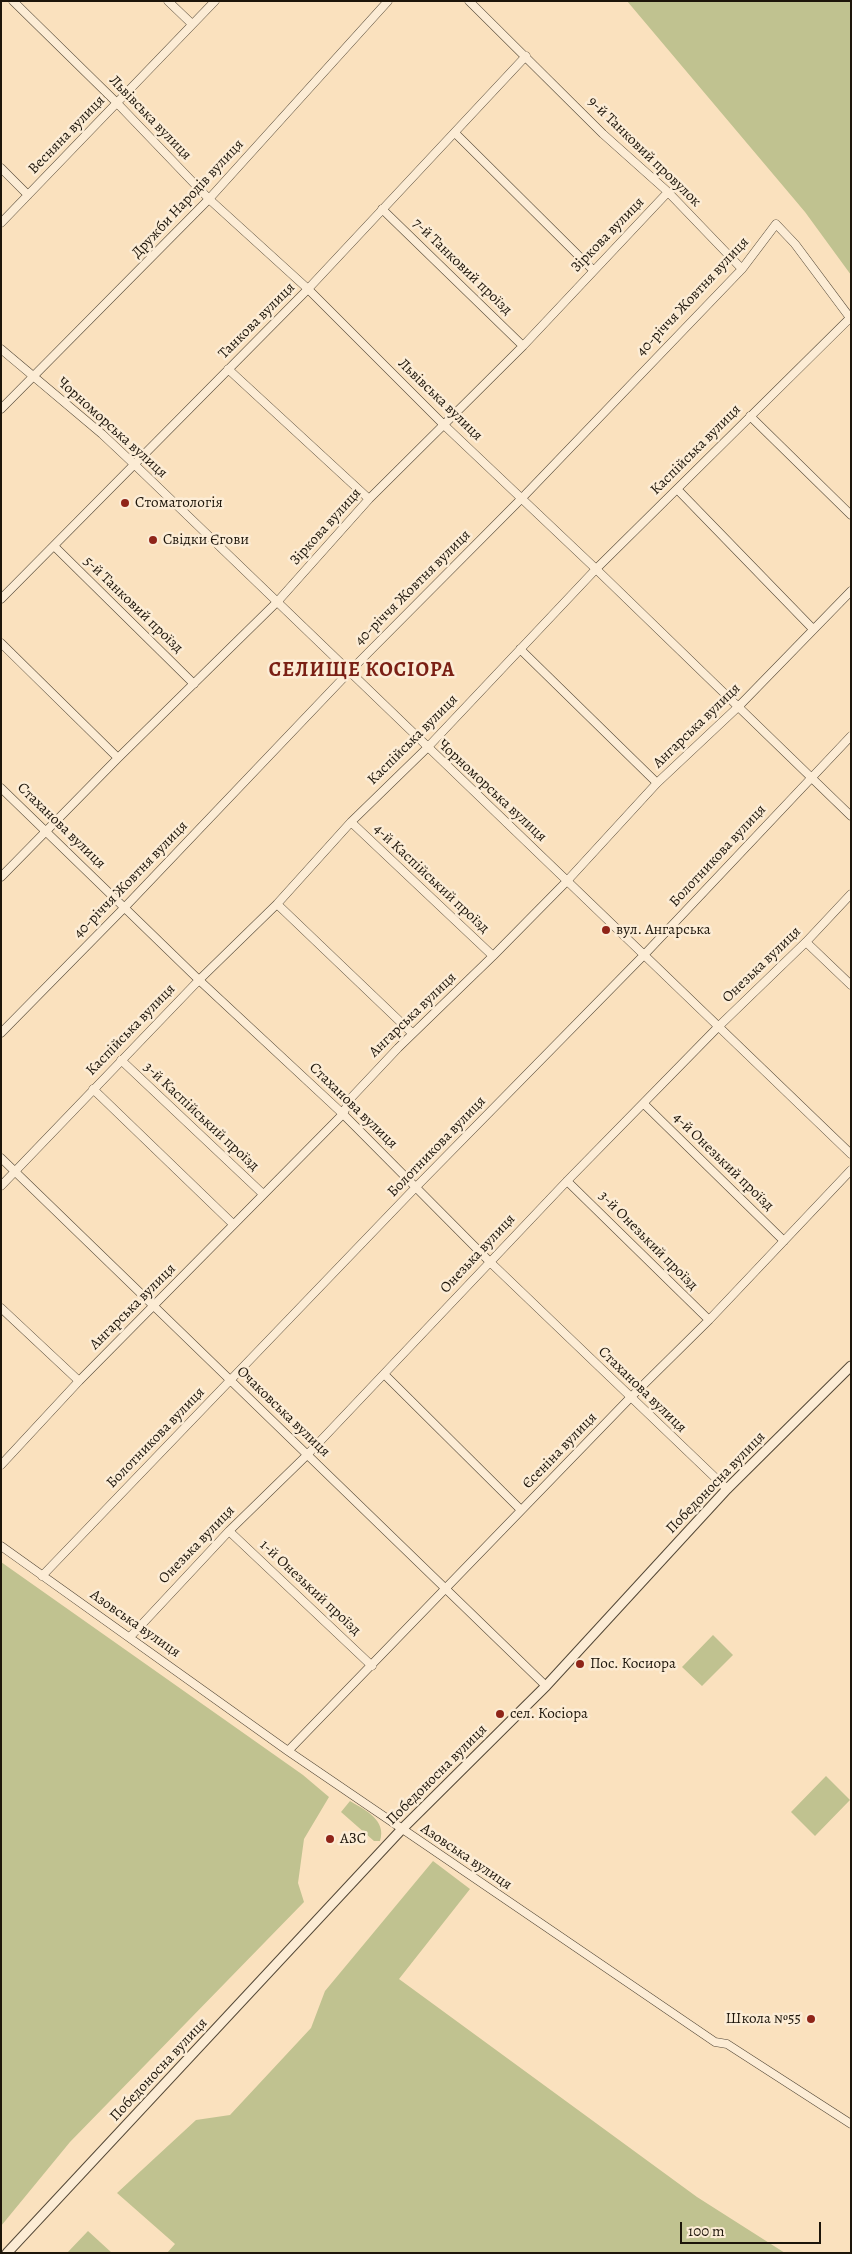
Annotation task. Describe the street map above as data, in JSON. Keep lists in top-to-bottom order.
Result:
{
  "streets": {
    "street": [
      "Львівська вулиця",
      "Весняна вулиця",
      "9-й Танковий провулок",
      "Дружби Народів вулиця",
      "Зіркова вулиця",
      "7-й Танковий проїзд",
      "40-річчя Жовтня вулиця",
      "Танкова вулиця",
      "Чорноморська вулиця",
      "Каспійська вулиця",
      "5-й Танковий проїзд",
      "Ангарська вулиця",
      "Стаханова вулиця",
      "Болотникова вулиця",
      "4-й Каспійський проїзд",
      "Онезька вулиця",
      "3-й Каспійський проїзд",
      "4-й Онезький проїзд",
      "3-й Онезький проїзд",
      "Очаковська вулиця",
      "Єсеніна вулиця",
      "Победоносна вулиця",
      "1-й Онезький проїзд",
      "Азовська вулиця"
    ]
  },
  "crossings": [
    ["Львівська вулиця", "Весняна вулиця"],
    ["Львівська вулиця", "Дружби Народів вулиця"],
    ["Львівська вулиця", "Зіркова вулиця"],
    ["Львівська вулиця", "40-річчя Жовтня вулиця"],
    ["Львівська вулиця", "Танкова вулиця"],
    ["Львівська вулиця", "Каспійська вулиця"],
    ["Львівська вулиця", "Ангарська вулиця"],
    ["Львівська вулиця", "Болотникова вулиця"],
    ["9-й Танковий провулок", "Зіркова вулиця"],
    ["9-й Танковий провулок", "40-річчя Жовтня вулиця"],
    ["9-й Танковий провулок", "Танкова вулиця"],
    ["Дружби Народів вулиця", "Чорноморська вулиця"],
    ["Зіркова вулиця", "7-й Танковий проїзд"],
    ["Зіркова вулиця", "Чорноморська вулиця"],
    ["Зіркова вулиця", "5-й Танковий проїзд"],
    ["Зіркова вулиця", "Стаханова вулиця"],
    ["7-й Танковий проїзд", "Танкова вулиця"],
    ["40-річчя Жовтня вулиця", "Чорноморська вулиця"],
    ["40-річчя Жовтня вулиця", "Каспійська вулиця"],
    ["40-річчя Жовтня вулиця", "Стаханова вулиця"],
    ["Танкова вулиця", "Чорноморська вулиця"],
    ["Танкова вулиця", "5-й Танковий проїзд"],
    ["Чорноморська вулиця", "Каспійська вулиця"],
    ["Чорноморська вулиця", "Ангарська вулиця"],
    ["Чорноморська вулиця", "Болотникова вулиця"],
    ["Чорноморська вулиця", "Онезька вулиця"],
    ["Каспійська вулиця", "Стаханова вулиця"],
    ["Каспійська вулиця", "4-й Каспійський проїзд"],
    ["Каспійська вулиця", "3-й Каспійський проїзд"],
    ["Каспійська вулиця", "Очаковська вулиця"],
    ["Ангарська вулиця", "Стаханова вулиця"],
    ["Ангарська вулиця", "4-й Каспійський проїзд"],
    ["Ангарська вулиця", "3-й Каспійський проїзд"],
    ["Ангарська вулиця", "Очаковська вулиця"],
    ["Стаханова вулиця", "Болотникова вулиця"],
    ["Стаханова вулиця", "Онезька вулиця"],
    ["Стаханова вулиця", "Єсеніна вулиця"],
    ["Стаханова вулиця", "Победоносна вулиця"],
    ["Болотникова вулиця", "Очаковська вулиця"],
    ["Болотникова вулиця", "Азовська вулиця"],
    ["Онезька вулиця", "4-й Онезький проїзд"],
    ["Онезька вулиця", "3-й Онезький проїзд"],
    ["Онезька вулиця", "Очаковська вулиця"],
    ["Онезька вулиця", "1-й Онезький проїзд"],
    ["Онезька вулиця", "Азовська вулиця"],
    ["4-й Онезький проїзд", "Єсеніна вулиця"],
    ["3-й Онезький проїзд", "Єсеніна вулиця"],
    ["Очаковська вулиця", "Єсеніна вулиця"],
    ["Очаковська вулиця", "Победоносна вулиця"],
    ["Єсеніна вулиця", "1-й Онезький проїзд"],
    ["Єсеніна вулиця", "Азовська вулиця"],
    ["Победоносна вулиця", "Азовська вулиця"]
  ],
  "districts": ["СЕЛИЩЕ КОСІОРА"],
  "places": [
    "Стоматологія",
    "Свідки Єгови",
    "вул. Ангарська",
    "Пос. Косиора",
    "сел. Косіора",
    "АЗС",
    "Школа №55"
  ],
  "scale_bar": "100 m"
}
